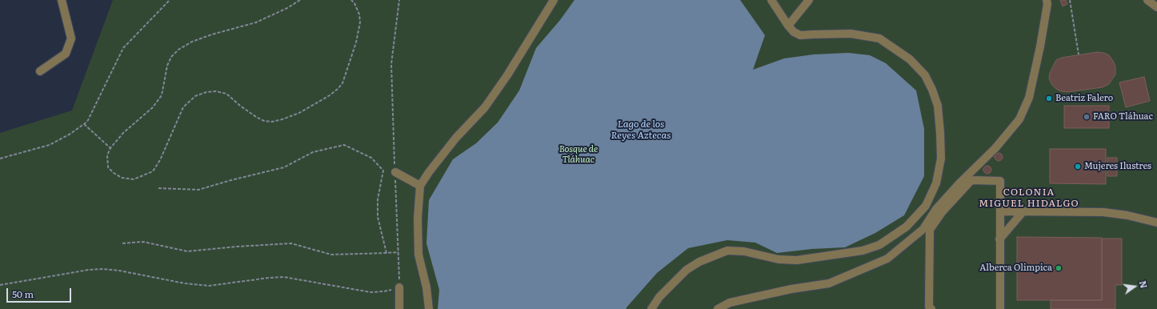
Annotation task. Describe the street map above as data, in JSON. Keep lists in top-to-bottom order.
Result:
{
  "districts": ["COLONIA MIGUEL HIDALGO"],
  "water": ["Lago de los Reyes Aztecas"],
  "parks": ["Bosque de Tláhuac"],
  "places": [
    "Beatriz Falero",
    "FARO Tláhuac",
    "Mujeres Ilustres",
    "Alberca Olimpica"
  ],
  "scale_bar": "50 m",
  "north": "right"
}
